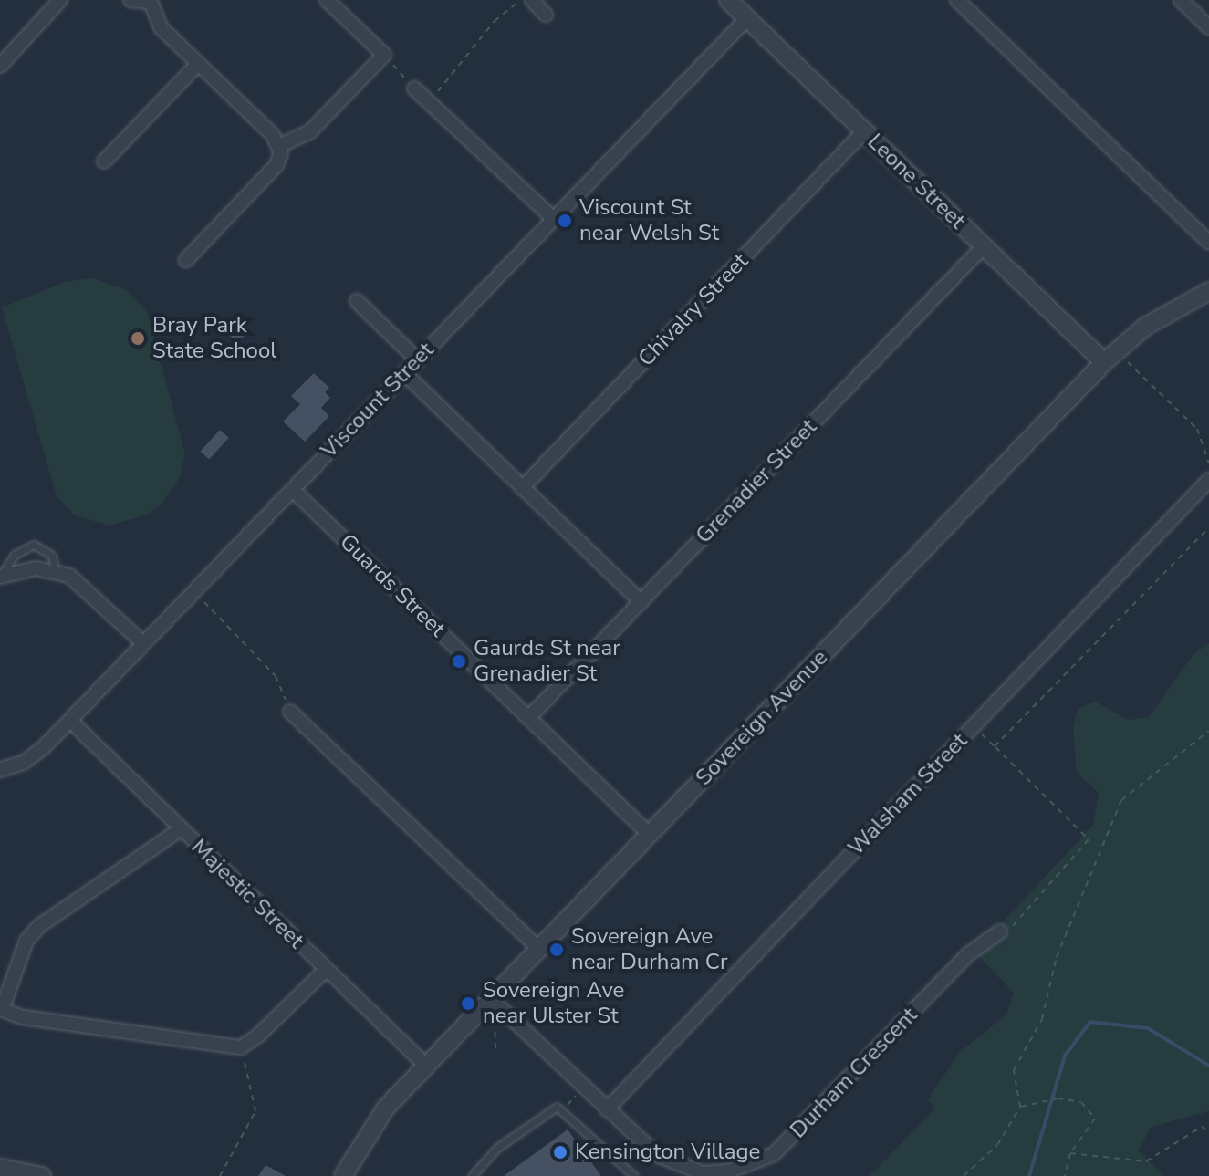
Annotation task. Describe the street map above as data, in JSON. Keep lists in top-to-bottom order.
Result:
{
  "streets": {
    "street": [
      "Leone Street",
      "Chivalry Street",
      "Viscount Street",
      "Grenadier Street",
      "Guards Street",
      "Sovereign Avenue",
      "Walsham Street",
      "Majestic Street",
      "Durham Crescent"
    ]
  },
  "crossings": [
    ["Leone Street", "Chivalry Street"],
    ["Leone Street", "Viscount Street"],
    ["Leone Street", "Grenadier Street"],
    ["Leone Street", "Sovereign Avenue"],
    ["Viscount Street", "Guards Street"],
    ["Viscount Street", "Majestic Street"],
    ["Grenadier Street", "Guards Street"],
    ["Guards Street", "Sovereign Avenue"],
    ["Sovereign Avenue", "Majestic Street"],
    ["Sovereign Avenue", "Durham Crescent"],
    ["Walsham Street", "Durham Crescent"]
  ],
  "places": [
    "Viscount St near Welsh St",
    "Bray Park State School",
    "Gaurds St near Grenadier St",
    "Sovereign Ave near Durham Cr",
    "Sovereign Ave near Ulster St",
    "Kensington Village"
  ]
}
